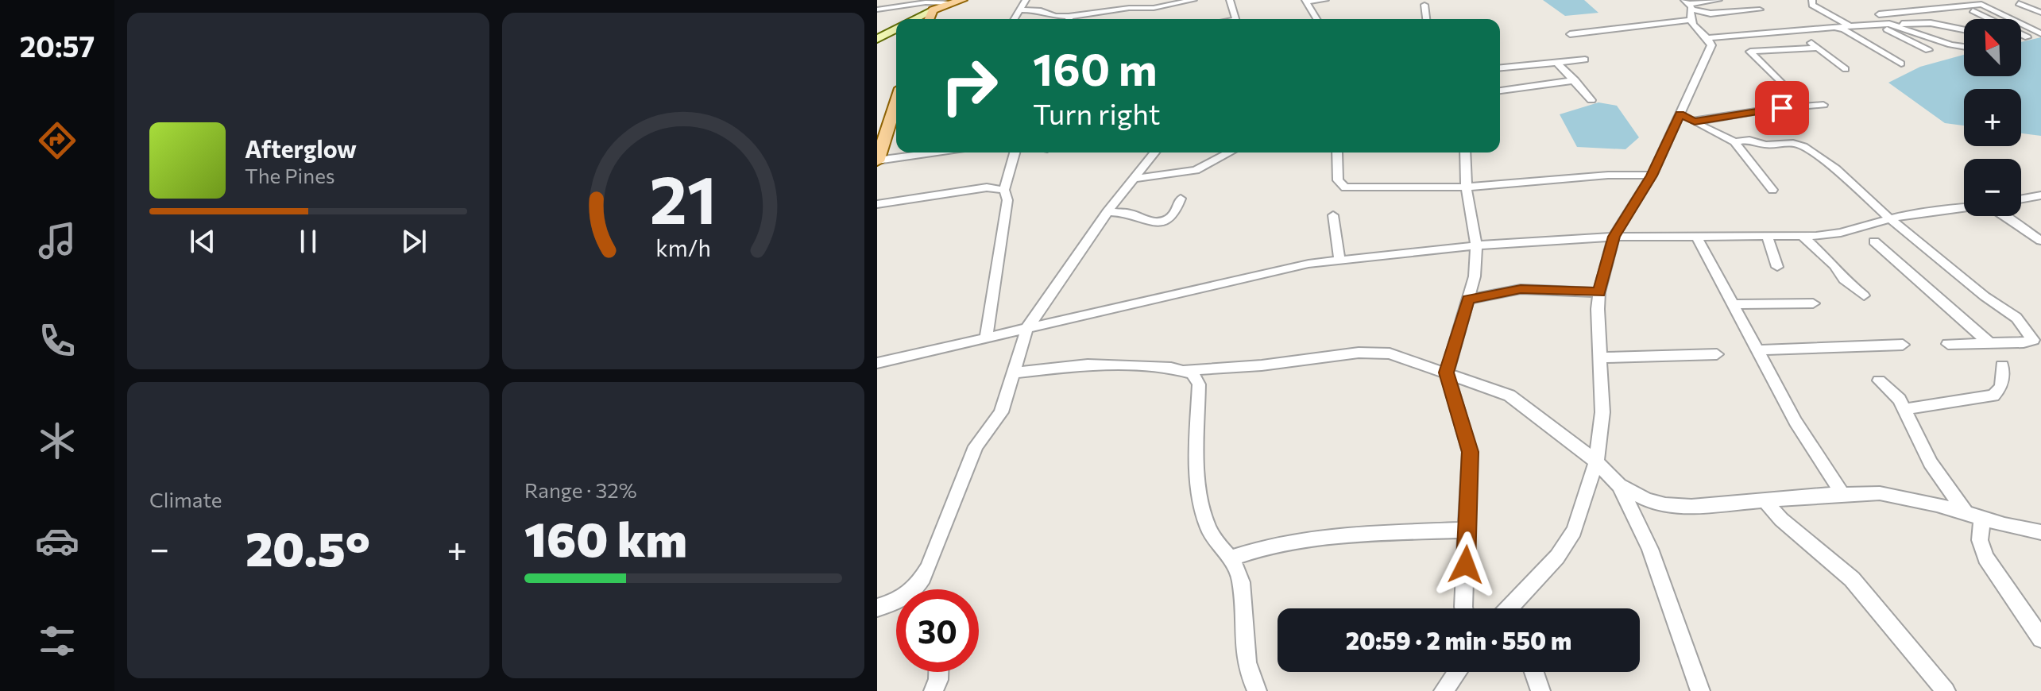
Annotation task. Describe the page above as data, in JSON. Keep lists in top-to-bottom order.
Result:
{
  "north": "top left",
  "page": {
    "tabs": "20:57",
    "map_buttons": ["+", "−"],
    "turn": ["160 m", "Turn right"],
    "song": ["Afterglow", "The Pines"],
    "tile": [
      "Climate",
      ["Range · 32%", "160 km"]
    ],
    "heat": ["−", "20.5°", "+"],
    "limit": "30",
    "trip": "20:59 · 2 min · 550 m",
    "gauge": ["21", "km/h"]
  }
}
